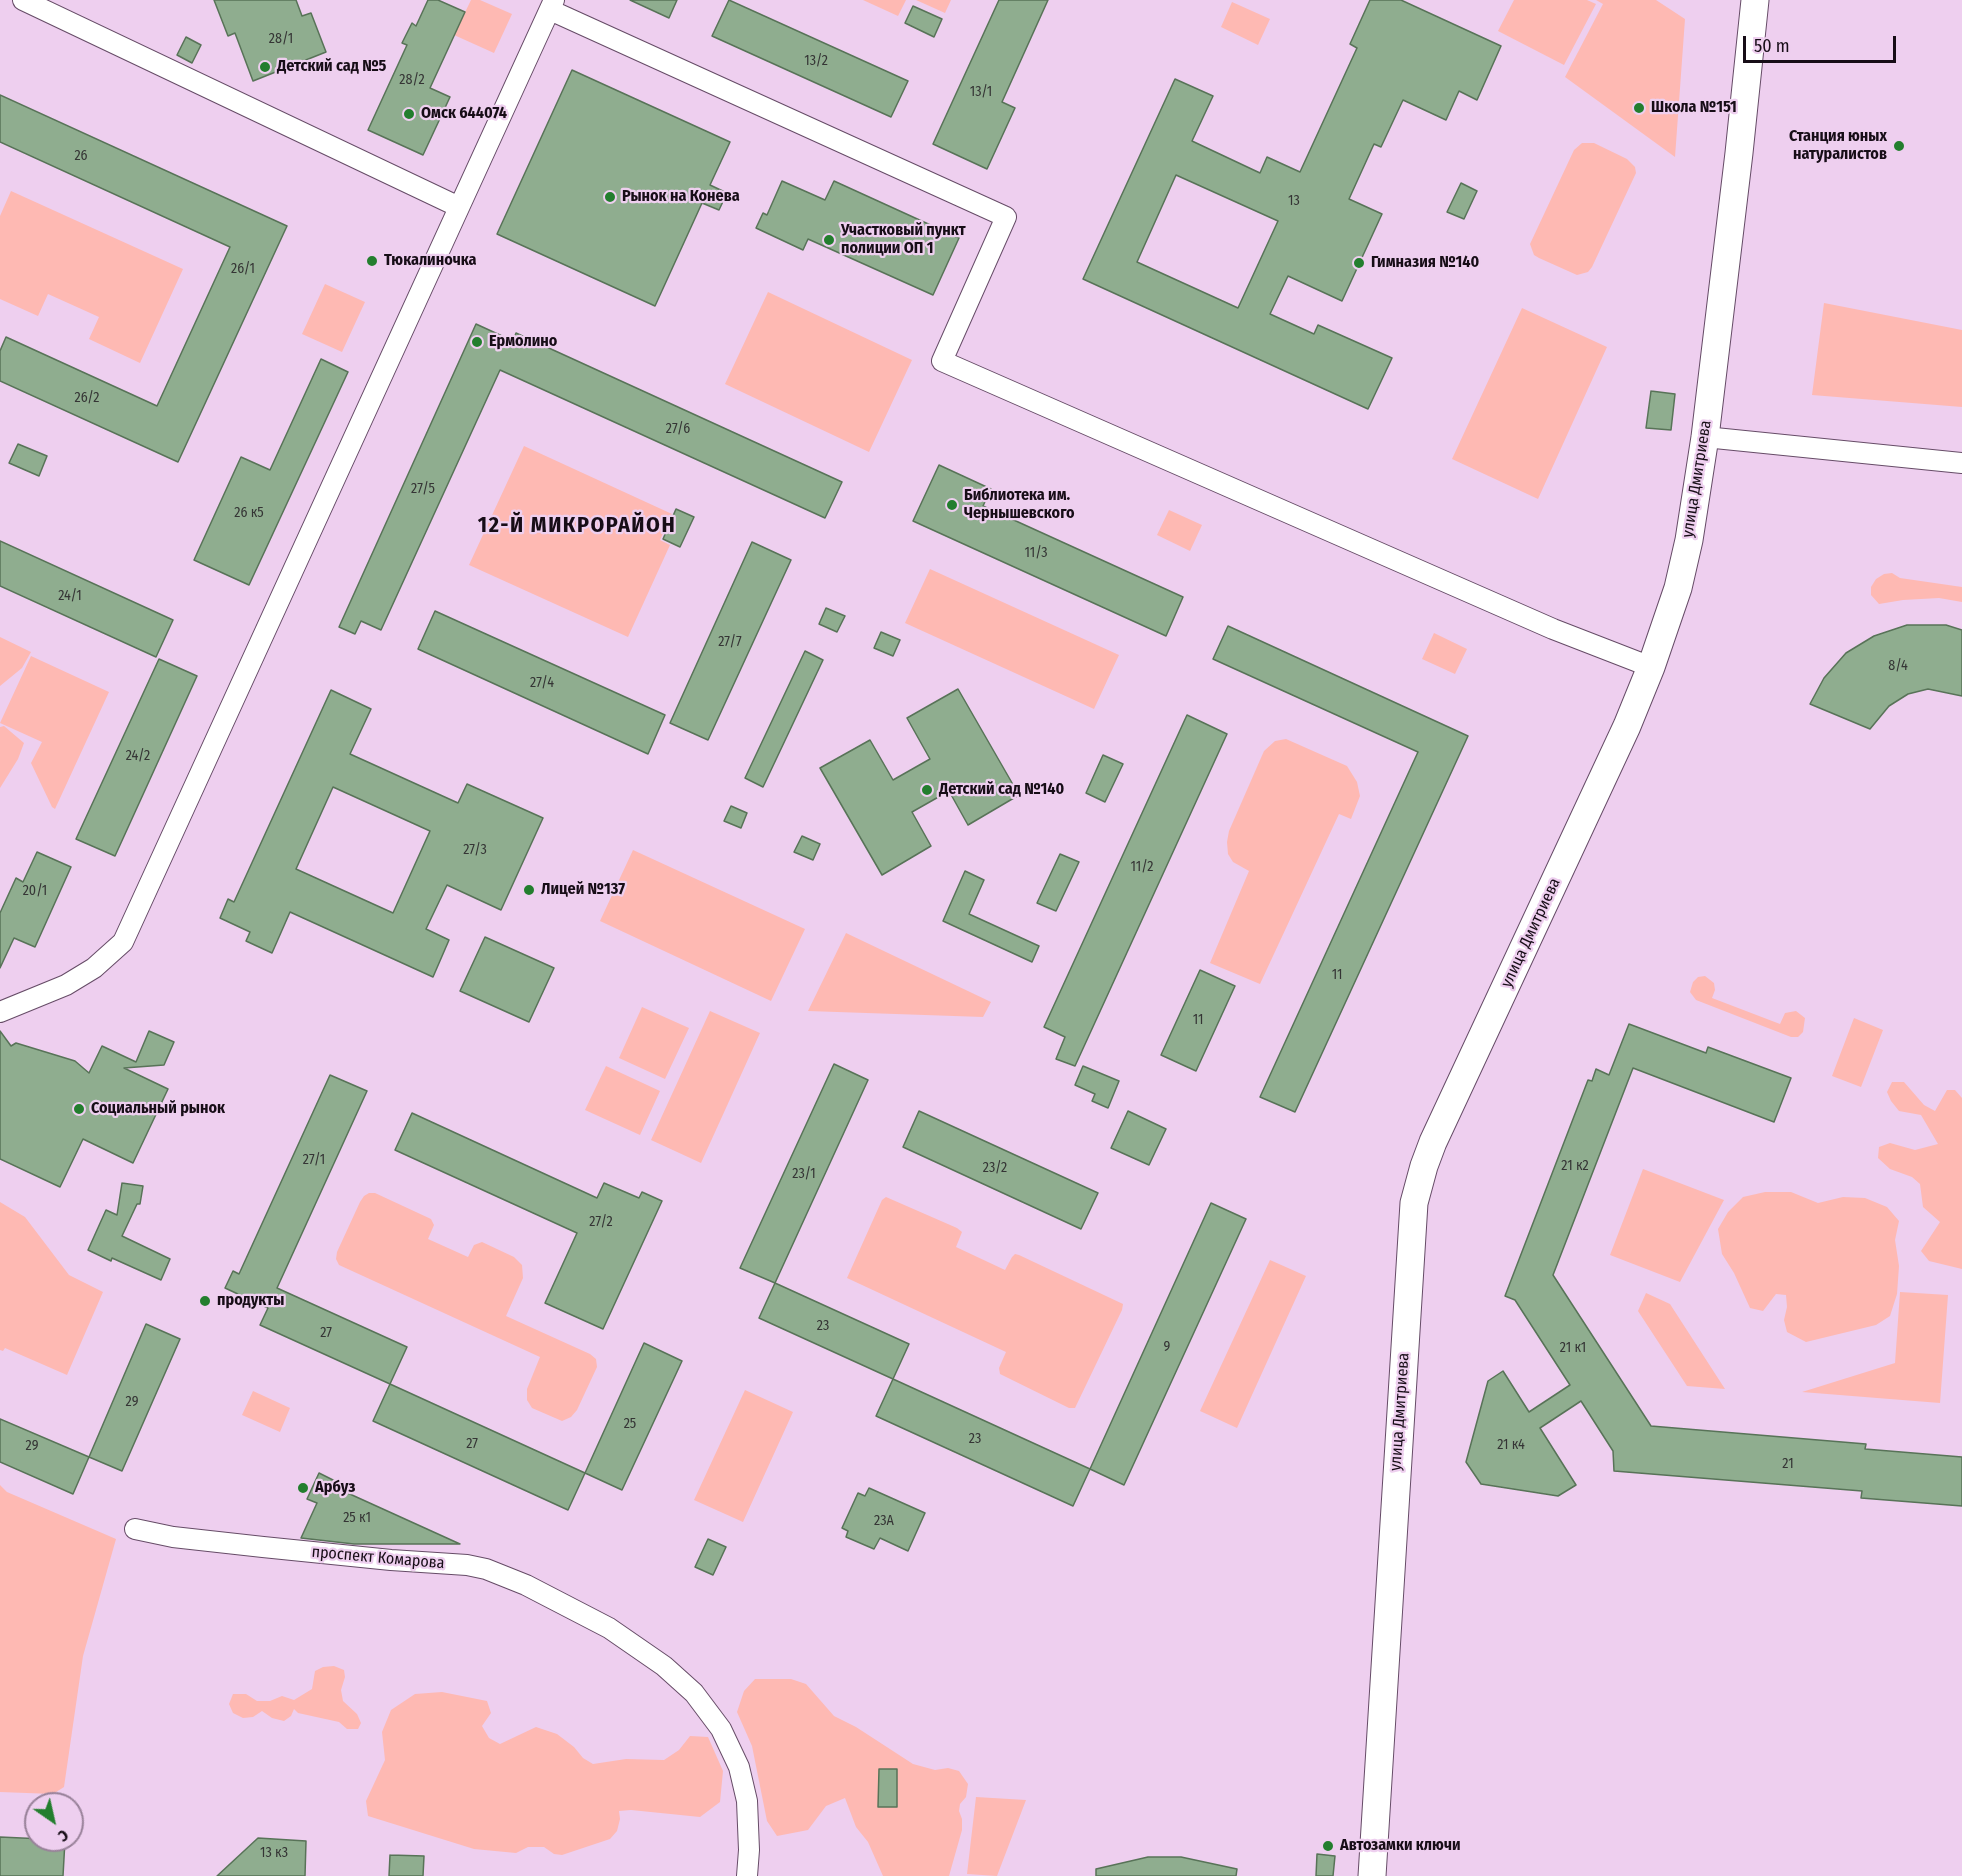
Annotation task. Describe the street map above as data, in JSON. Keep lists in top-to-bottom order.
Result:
{
  "streets": {
    "main road": ["улица Дмитриева"],
    "street": ["проспект Комарова"]
  },
  "districts": ["12-Й МИКРОРАЙОН"],
  "places": [
    "Детский сад №5",
    "Школа №151",
    "Омск 644074",
    "Станция юных натуралистов",
    "Рынок на Конева",
    "Участковый пункт полиции ОП 1",
    "Тюкалиночка",
    "Гимназия №140",
    "Ермолино",
    "Библиотека им. Чернышевского",
    "Детский сад №140",
    "Лицей №137",
    "Социальный рынок",
    "продукты",
    "Арбуз",
    "Автозамки ключи"
  ],
  "house_numbers": [
    "28/1",
    "13/2",
    "28/2",
    "13/1",
    "26",
    "13",
    "26/1",
    "26/2",
    "27/6",
    "27/5",
    "26 к5",
    "11/3",
    "24/1",
    "27/7",
    "8/4",
    "27/4",
    "24/2",
    "27/3",
    "11/2",
    "20/1",
    "11",
    "11",
    "27/1",
    "21 к2",
    "23/2",
    "23/1",
    "27/2",
    "23",
    "27",
    "9",
    "21 к1",
    "29",
    "25",
    "23",
    "27",
    "21 к4",
    "29",
    "21",
    "25 к1",
    "23А",
    "13 к3"
  ],
  "scale_bar": "50 m",
  "north": "bottom right"
}
